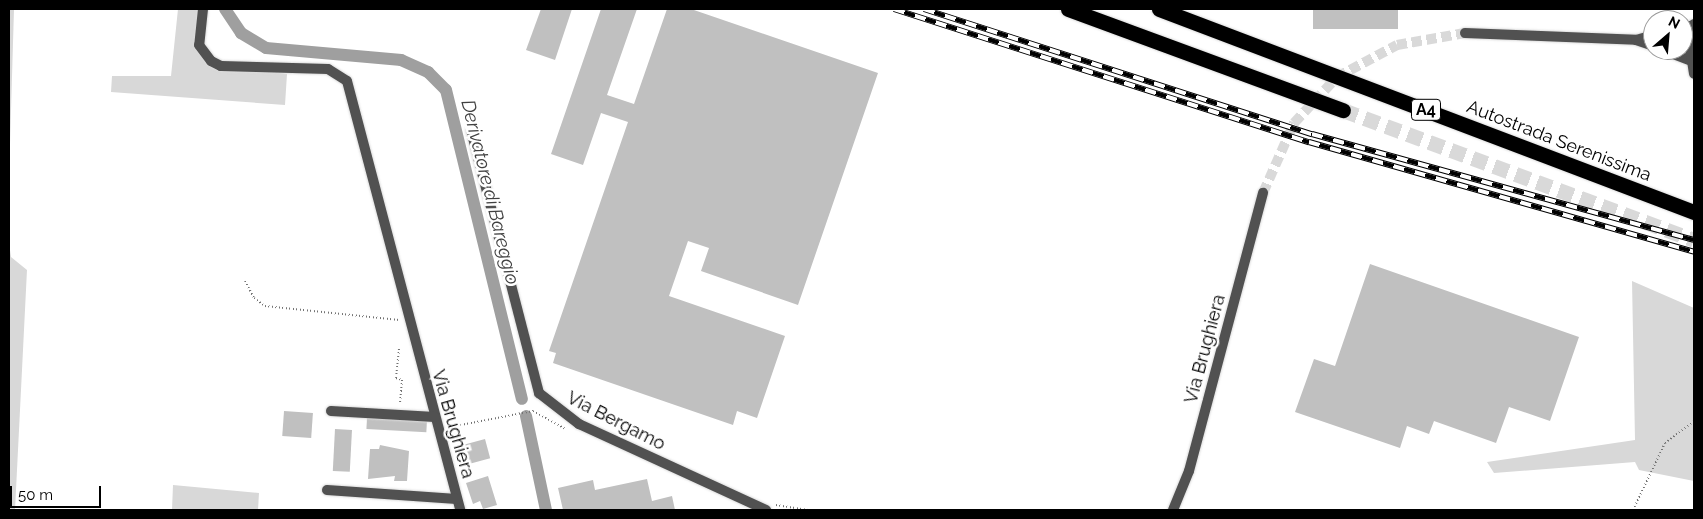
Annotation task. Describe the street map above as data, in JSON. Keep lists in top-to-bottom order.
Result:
{
  "streets": {
    "highway": ["A4", "Autostrada Serenissima"],
    "street": ["Via Brughiera", "Via Bergamo"]
  },
  "water": ["Derivatore di Bareggio"],
  "scale_bar": "50 m",
  "north": "top right"
}
